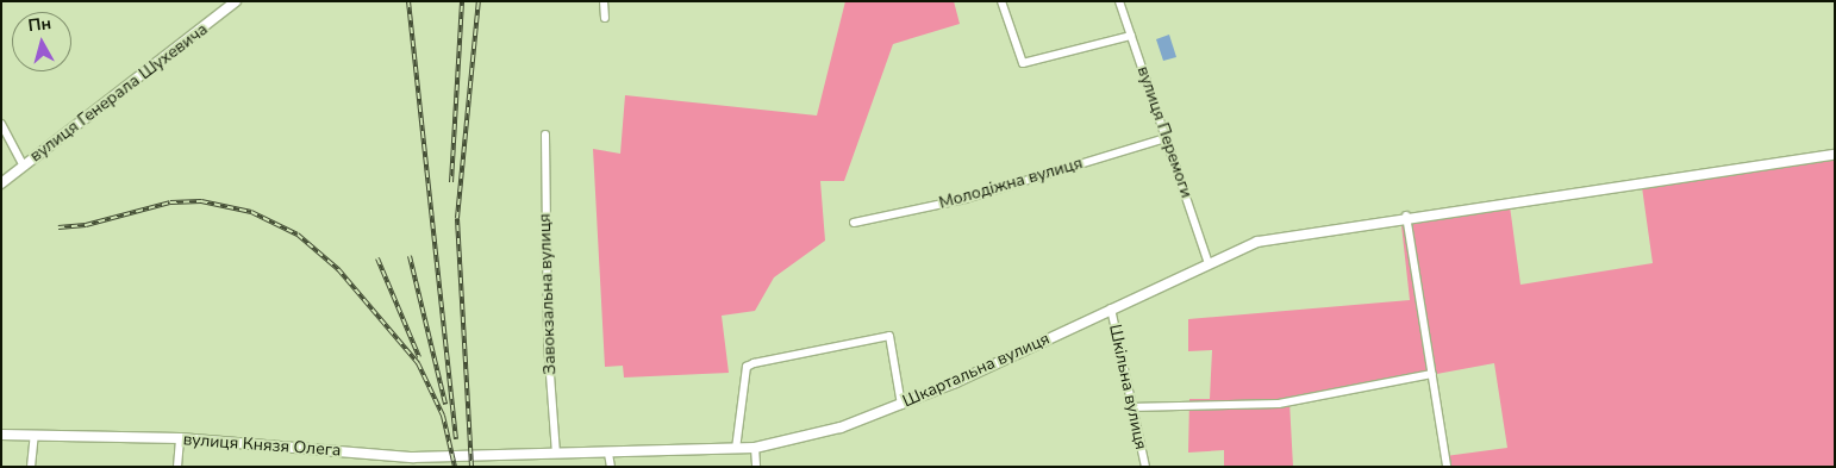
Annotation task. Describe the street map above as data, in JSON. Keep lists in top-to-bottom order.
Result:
{
  "streets": {
    "street": [
      "вулиця Генерала Шухевича",
      "вулиця Перемоги",
      "Молодіжна вулиця",
      "Завокзальна вулиця",
      "Шкартальна вулиця",
      "Шкільна вулиця",
      "вулиця Князя Олега"
    ]
  },
  "crossings": [
    ["вулиця Перемоги", "Молодіжна вулиця"],
    ["вулиця Перемоги", "Шкартальна вулиця"],
    ["Завокзальна вулиця", "вулиця Князя Олега"],
    ["Шкартальна вулиця", "Шкільна вулиця"],
    ["Шкартальна вулиця", "вулиця Князя Олега"]
  ],
  "north": "top"
}
